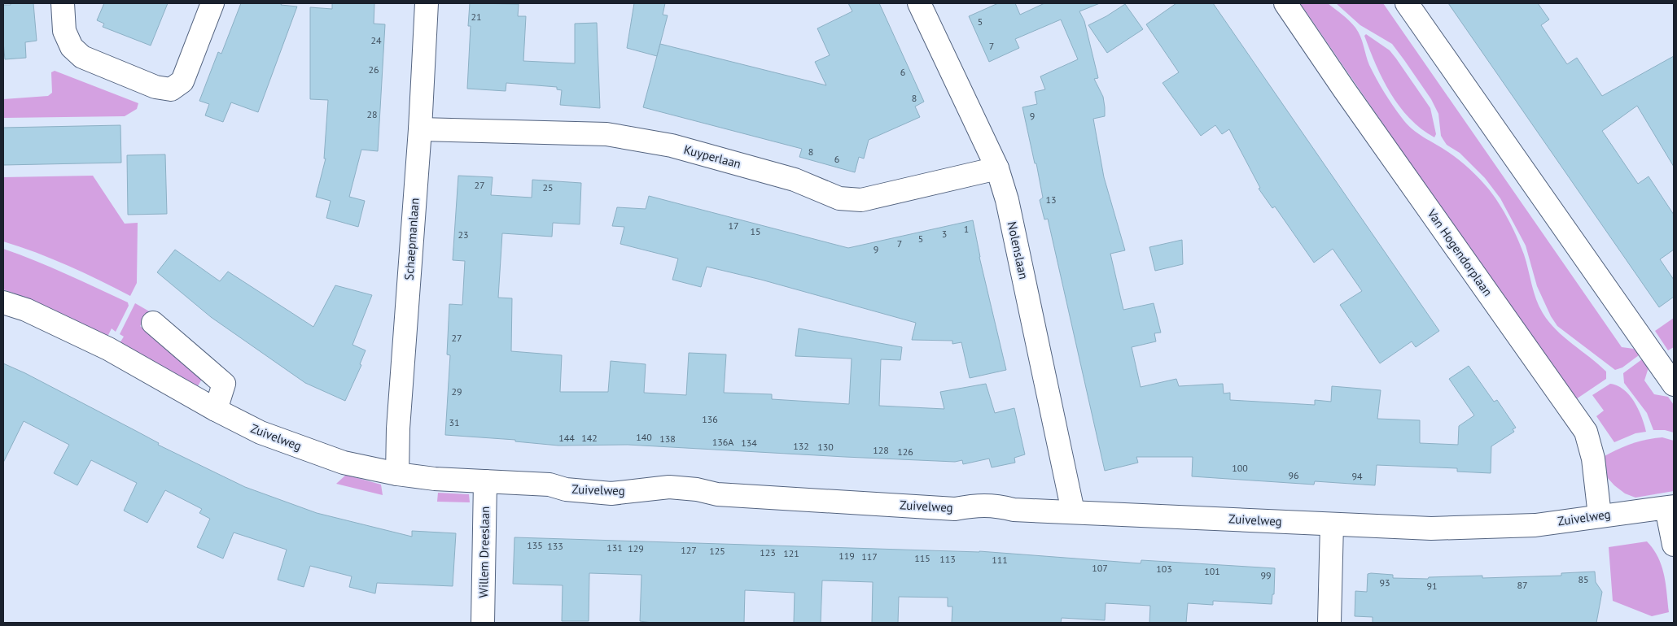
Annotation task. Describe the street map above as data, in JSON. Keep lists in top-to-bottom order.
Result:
{
  "streets": {
    "street": [
      "Kuyperlaan",
      "Schaepmanlaan",
      "Nolenslaan",
      "Van Hogendorplaan",
      "Zuivelweg",
      "Willem Dreeslaan"
    ]
  },
  "crossings": [
    ["Kuyperlaan", "Schaepmanlaan"],
    ["Kuyperlaan", "Nolenslaan"],
    ["Schaepmanlaan", "Zuivelweg"],
    ["Nolenslaan", "Zuivelweg"],
    ["Van Hogendorplaan", "Zuivelweg"],
    ["Zuivelweg", "Willem Dreeslaan"]
  ],
  "house_numbers": [
    "21",
    "5",
    "24",
    "7",
    "26",
    "6",
    "8",
    "28",
    "9",
    "8",
    "6",
    "27",
    "25",
    "13",
    "17",
    "1",
    "15",
    "3",
    "23",
    "5",
    "7",
    "9",
    "27",
    "29",
    "136",
    "31",
    "140",
    "144",
    "142",
    "138",
    "136A",
    "134",
    "132",
    "130",
    "128",
    "126",
    "100",
    "96",
    "94",
    "135",
    "133",
    "131",
    "129",
    "127",
    "125",
    "123",
    "121",
    "119",
    "117",
    "115",
    "113",
    "111",
    "107",
    "103",
    "101",
    "99",
    "85",
    "93",
    "87",
    "91"
  ]
}
